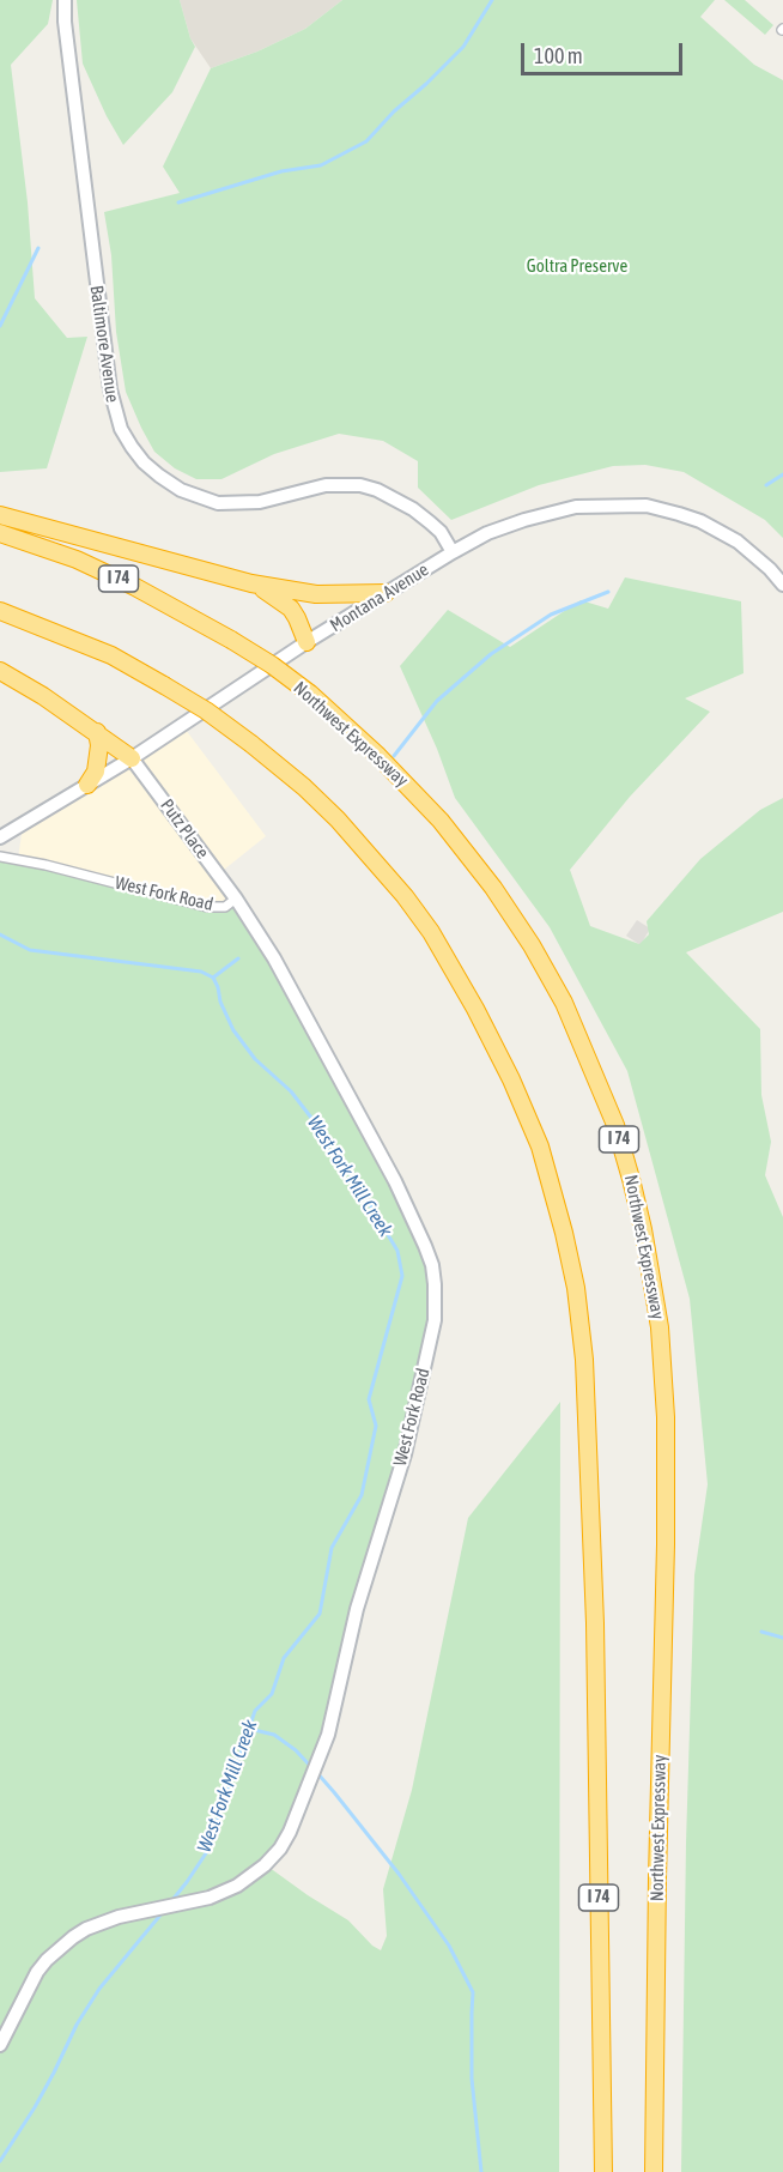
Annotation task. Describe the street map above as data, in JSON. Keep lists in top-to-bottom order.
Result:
{
  "streets": {
    "highway": ["I 74", "Northwest Expressway"],
    "street": [
      "Baltimore Avenue",
      "Montana Avenue",
      "Putz Place",
      "West Fork Road"
    ]
  },
  "crossings": [
    ["Baltimore Avenue", "Montana Avenue"],
    ["Montana Avenue", "Putz Place"],
    ["Putz Place", "West Fork Road"]
  ],
  "water": ["West Fork Mill Creek"],
  "parks": ["Goltra Preserve"],
  "scale_bar": "100 m"
}
